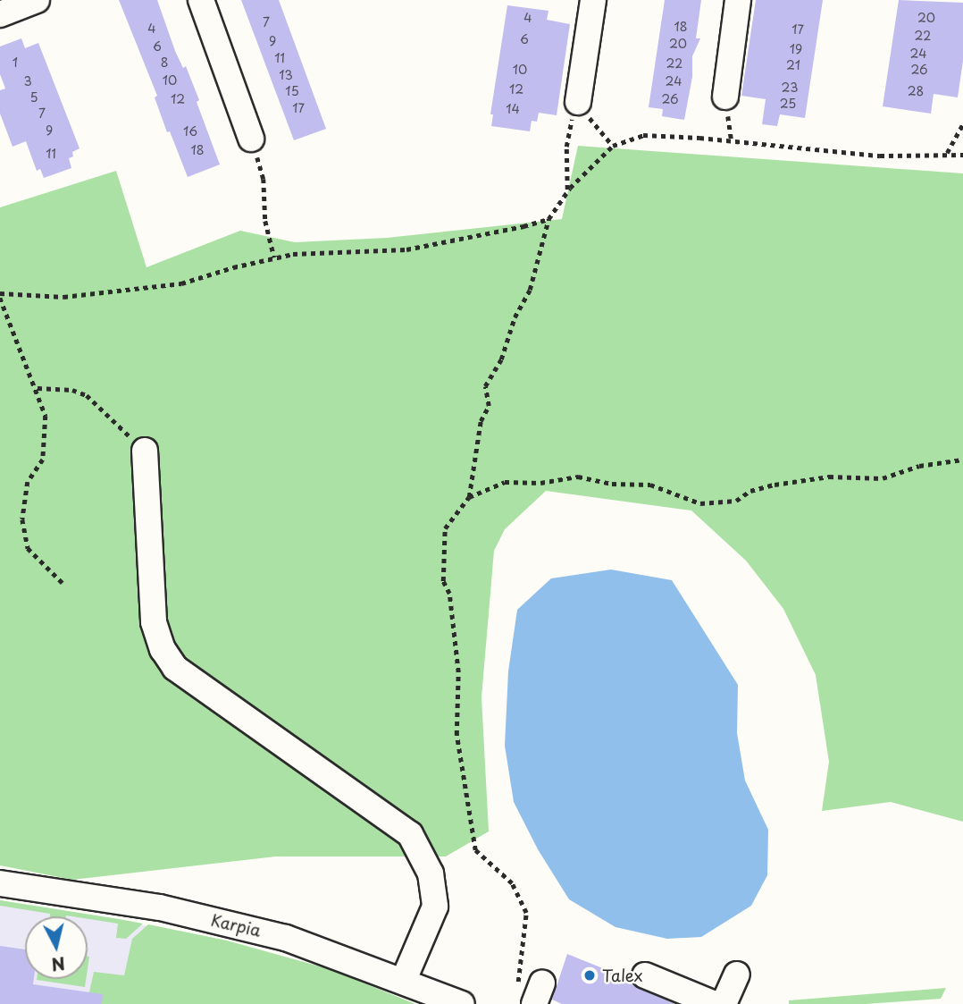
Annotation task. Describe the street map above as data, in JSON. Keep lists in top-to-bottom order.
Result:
{
  "streets": {
    "street": ["Karpia"]
  },
  "places": ["Talex"],
  "house_numbers": [
    "4",
    "20",
    "7",
    "18",
    "4",
    "17",
    "22",
    "6",
    "9",
    "20",
    "6",
    "19",
    "24",
    "11",
    "1",
    "8",
    "22",
    "21",
    "10",
    "26",
    "13",
    "10",
    "3",
    "24",
    "23",
    "12",
    "15",
    "28",
    "5",
    "12",
    "26",
    "25",
    "17",
    "14",
    "7",
    "9",
    "16",
    "18",
    "11"
  ],
  "north": "bottom"
}
